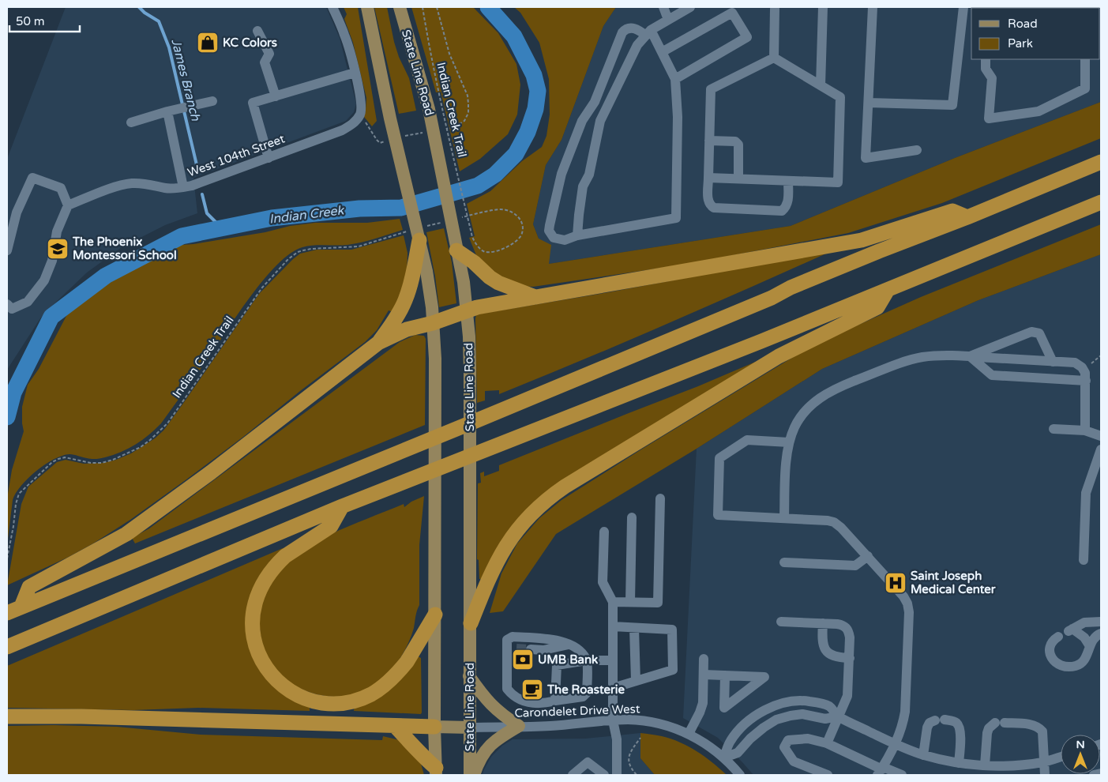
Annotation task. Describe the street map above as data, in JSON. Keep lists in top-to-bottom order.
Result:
{
  "streets": {
    "main road": ["State Line Road"],
    "street": ["West 104th Street", "Carondelet Drive West"],
    "path": ["Indian Creek Trail"]
  },
  "crossings": [
    ["State Line Road", "Indian Creek Trail"],
    ["State Line Road", "Carondelet Drive West"]
  ],
  "water": ["James Branch", "Indian Creek"],
  "places": {
    "shop": ["KC Colors"],
    "school or university": ["The Phoenix Montessori School"],
    "hospital": ["Saint Joseph Medical Center"],
    "bank": ["UMB Bank"],
    "cafe": ["The Roasterie"]
  },
  "legend": ["Road", "Park"],
  "scale_bar": "50 m",
  "north": "top"
}
